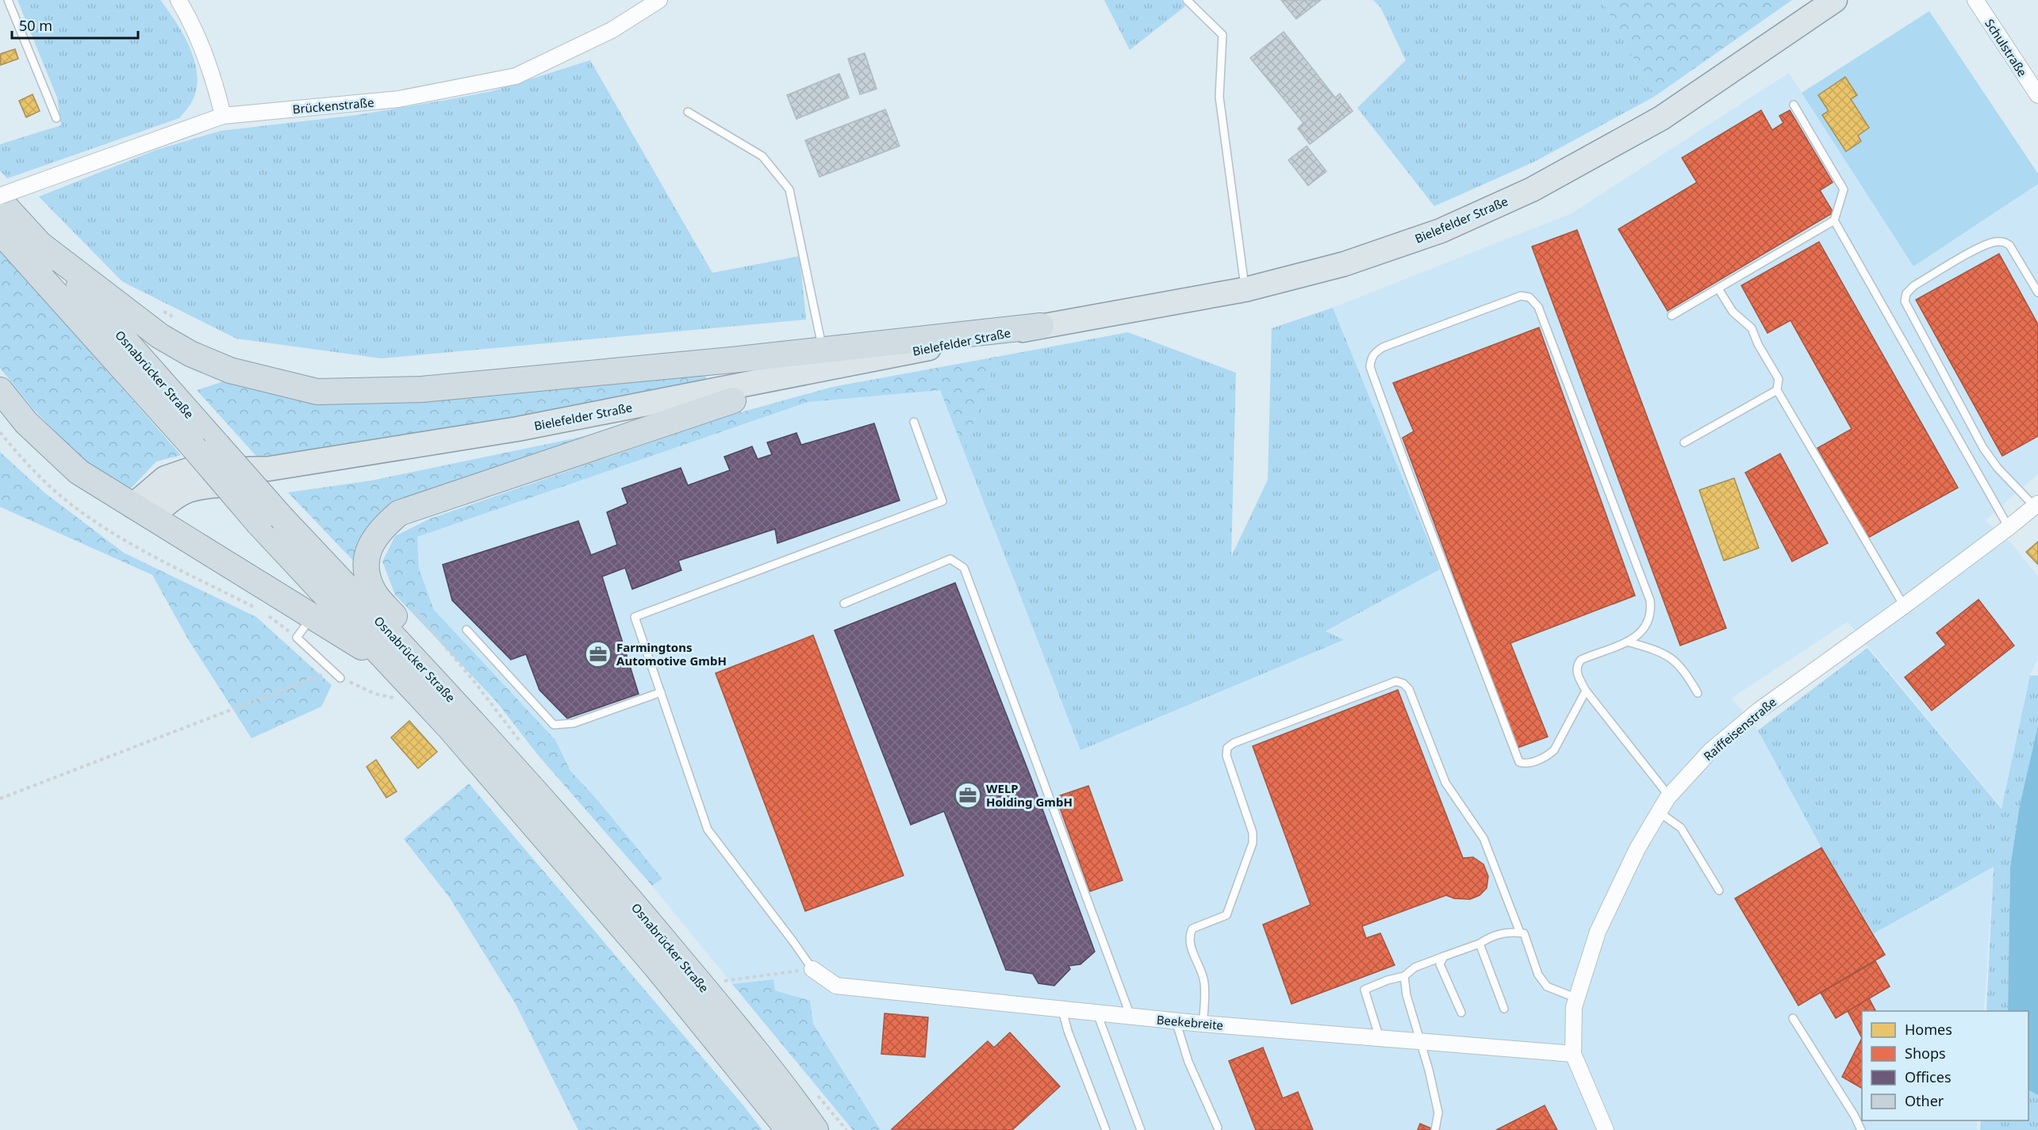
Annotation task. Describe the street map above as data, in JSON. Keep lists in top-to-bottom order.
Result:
{
  "streets": {
    "highway": ["Osnabrücker Straße"],
    "main road": ["Bielefelder Straße"],
    "street": [
      "Schulstraße",
      "Brückenstraße",
      "Raiffeisenstraße",
      "Beekebreite"
    ]
  },
  "crossings": [
    ["Raiffeisenstraße", "Beekebreite"]
  ],
  "places": {
    "office": ["Farmingtons Automotive GmbH", "WELP Holding GmbH"]
  },
  "legend": [
    "Homes",
    "Shops",
    "Offices",
    "Other"
  ],
  "scale_bar": "50 m"
}
